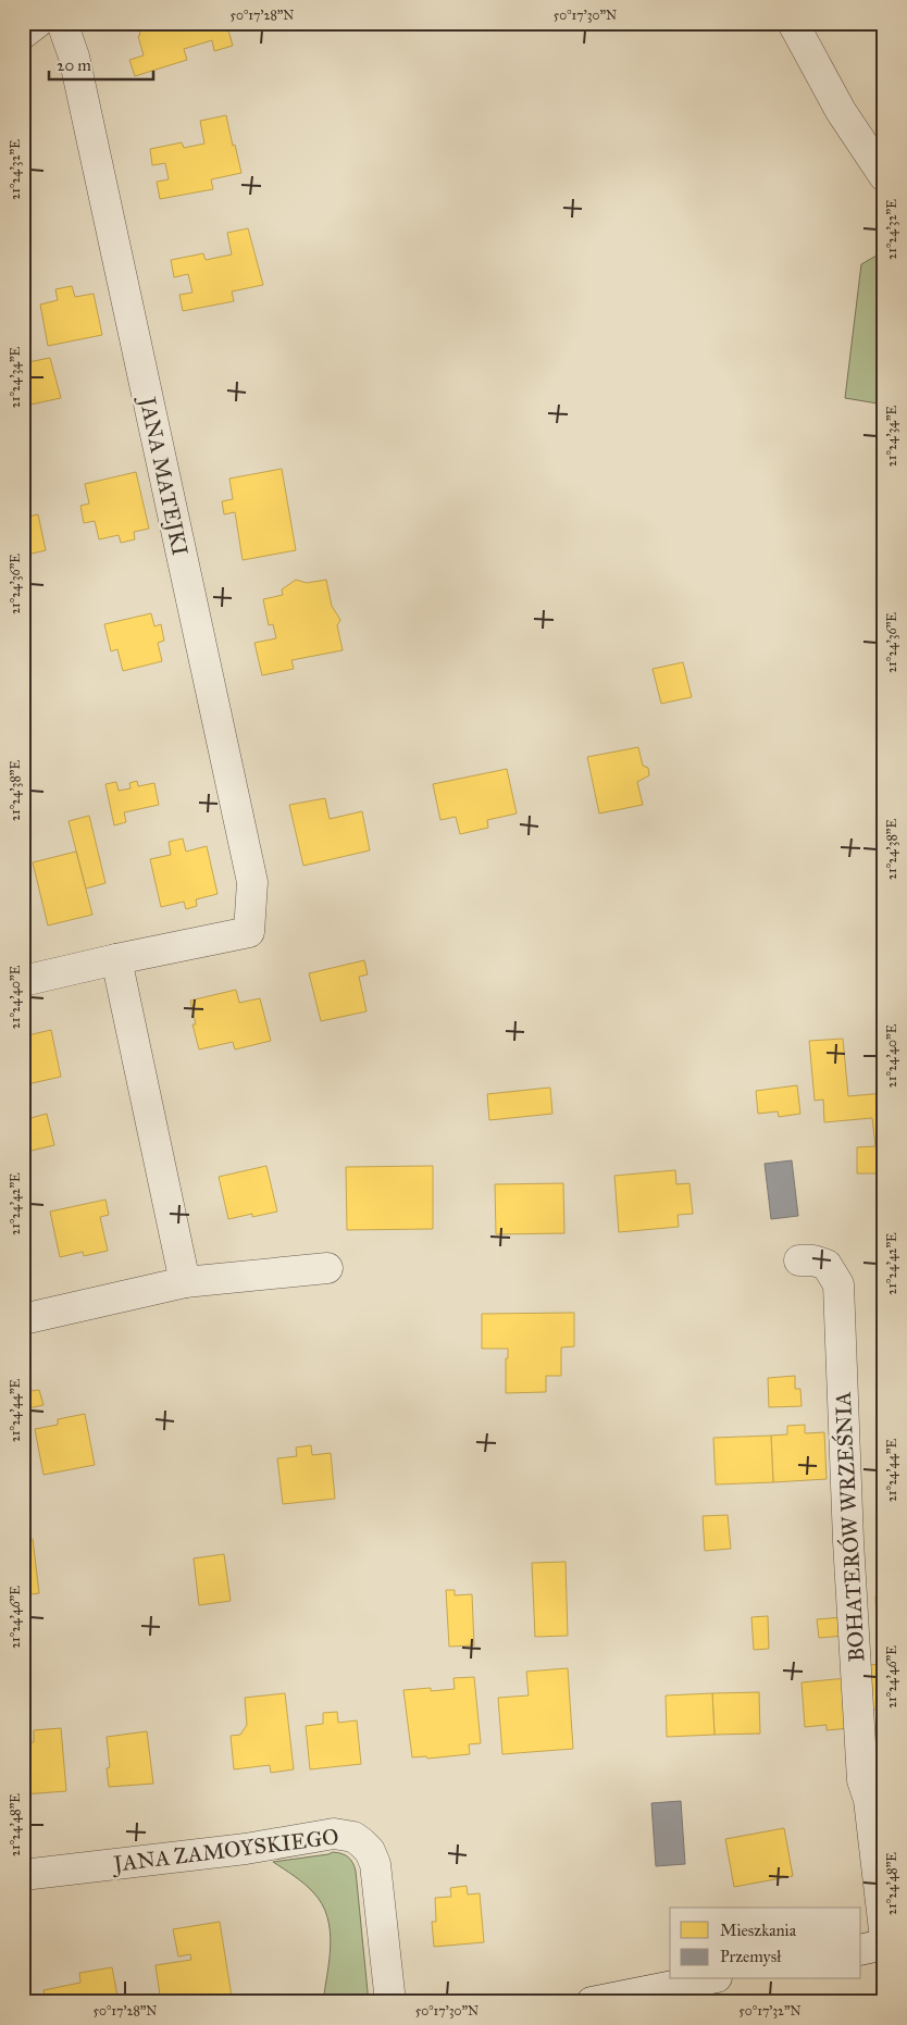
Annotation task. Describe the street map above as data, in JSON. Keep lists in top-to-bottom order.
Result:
{
  "streets": {
    "street": ["JANA MATEJKI", "BOHATERÓW WRZEŚNIA", "JANA ZAMOYSKIEGO"]
  },
  "legend": ["Mieszkania", "Przemysł"],
  "scale_bar": "20 m",
  "coordinates": [
    "50°17'28\"N",
    "50°17'30\"N",
    "21°24'32\"E",
    "21°24'34\"E",
    "21°24'36\"E",
    "21°24'38\"E",
    "21°24'40\"E",
    "21°24'42\"E",
    "21°24'44\"E",
    "21°24'46\"E",
    "21°24'48\"E",
    "50°17'32\"N"
  ]
}
